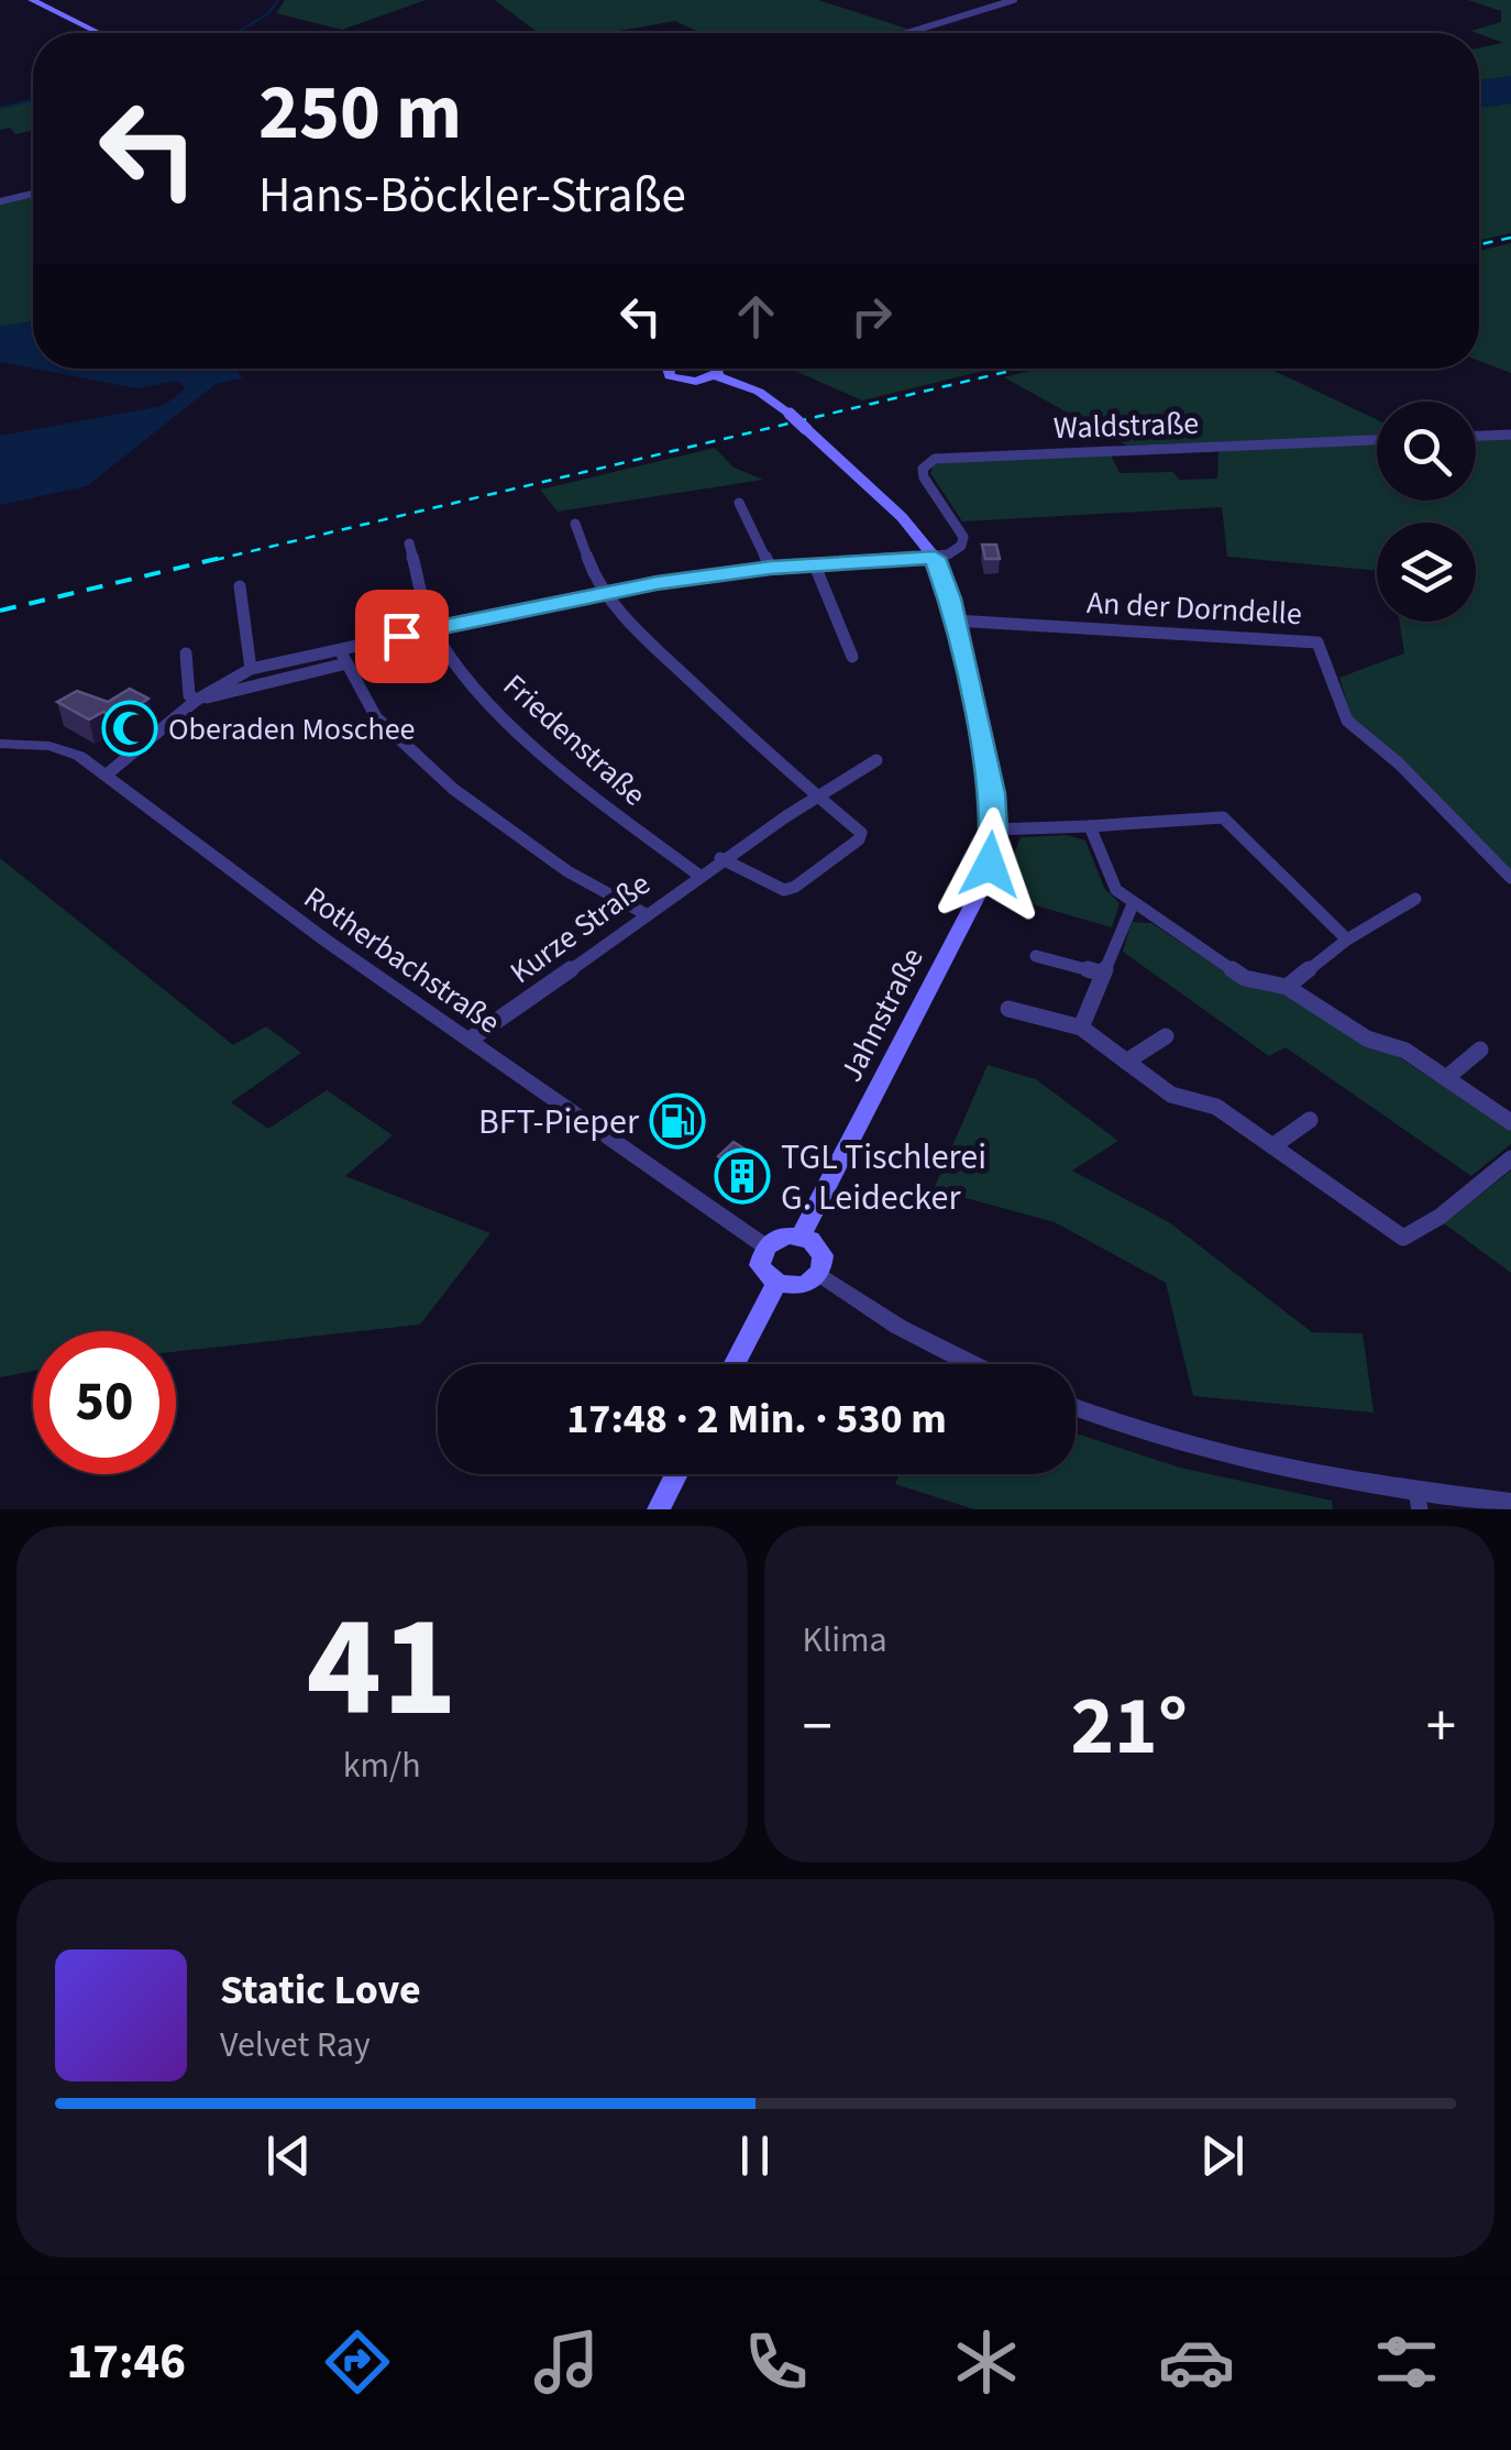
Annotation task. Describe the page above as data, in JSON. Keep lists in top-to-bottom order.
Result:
{
  "streets": {
    "main road": ["Jahnstraße"],
    "street": [
      "Waldstraße",
      "An der Dorndelle",
      "Friedenstraße",
      "Kurze Straße",
      "Rotherbachstraße"
    ]
  },
  "crossings": [
    ["Waldstraße", "Jahnstraße"],
    ["An der Dorndelle", "Jahnstraße"],
    ["Friedenstraße", "Kurze Straße"],
    ["Kurze Straße", "Rotherbachstraße"],
    ["Rotherbachstraße", "Jahnstraße"]
  ],
  "places": {
    "mosque": ["Oberaden Moschee"],
    "fuel station": ["BFT-Pieper"],
    "building": ["TGL Tischlerei G. Leidecker"]
  },
  "page": {
    "turn": ["250 m", "Hans-Böckler-Straße"],
    "limit": "50",
    "trip": "17:48 · 2 Min. · 530 m",
    "tile": [
      ["41", "km/h"],
      "Klima"
    ],
    "heat": ["−", "21°", "+"],
    "song": ["Static Love", "Velvet Ray"],
    "tabs": "17:46"
  }
}
